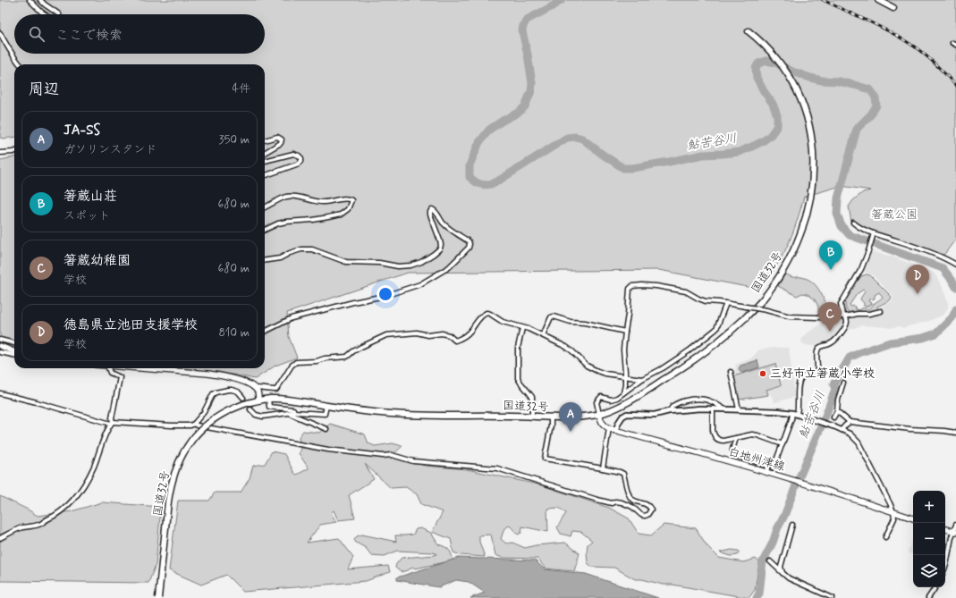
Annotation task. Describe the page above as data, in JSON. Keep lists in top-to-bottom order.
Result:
{
  "streets": {
    "main road": ["国道32号", "白地州津線"]
  },
  "water": ["鮎苦谷川"],
  "parks": ["箸蔵公園"],
  "places": ["三好市立箸蔵小学校"],
  "page": {
    "search": "ここで検索",
    "heading": ["周辺", "4件"],
    "list": [
      {
        "mark": "A",
        "name": "JA-SS",
        "note": "ガソリンスタンド",
        "value": "350 m"
      },
      {
        "mark": "B",
        "name": "箸蔵山荘",
        "note": "スポット",
        "value": "680 m"
      },
      {
        "mark": "C",
        "name": "箸蔵幼稚園",
        "note": "学校",
        "value": "680 m"
      },
      {
        "mark": "D",
        "name": "徳島県立池田支援学校",
        "note": "学校",
        "value": "810 m"
      }
    ],
    "pins": [
      "B",
      "D",
      "C",
      "A"
    ],
    "map_buttons": ["+", "−"]
  }
}
